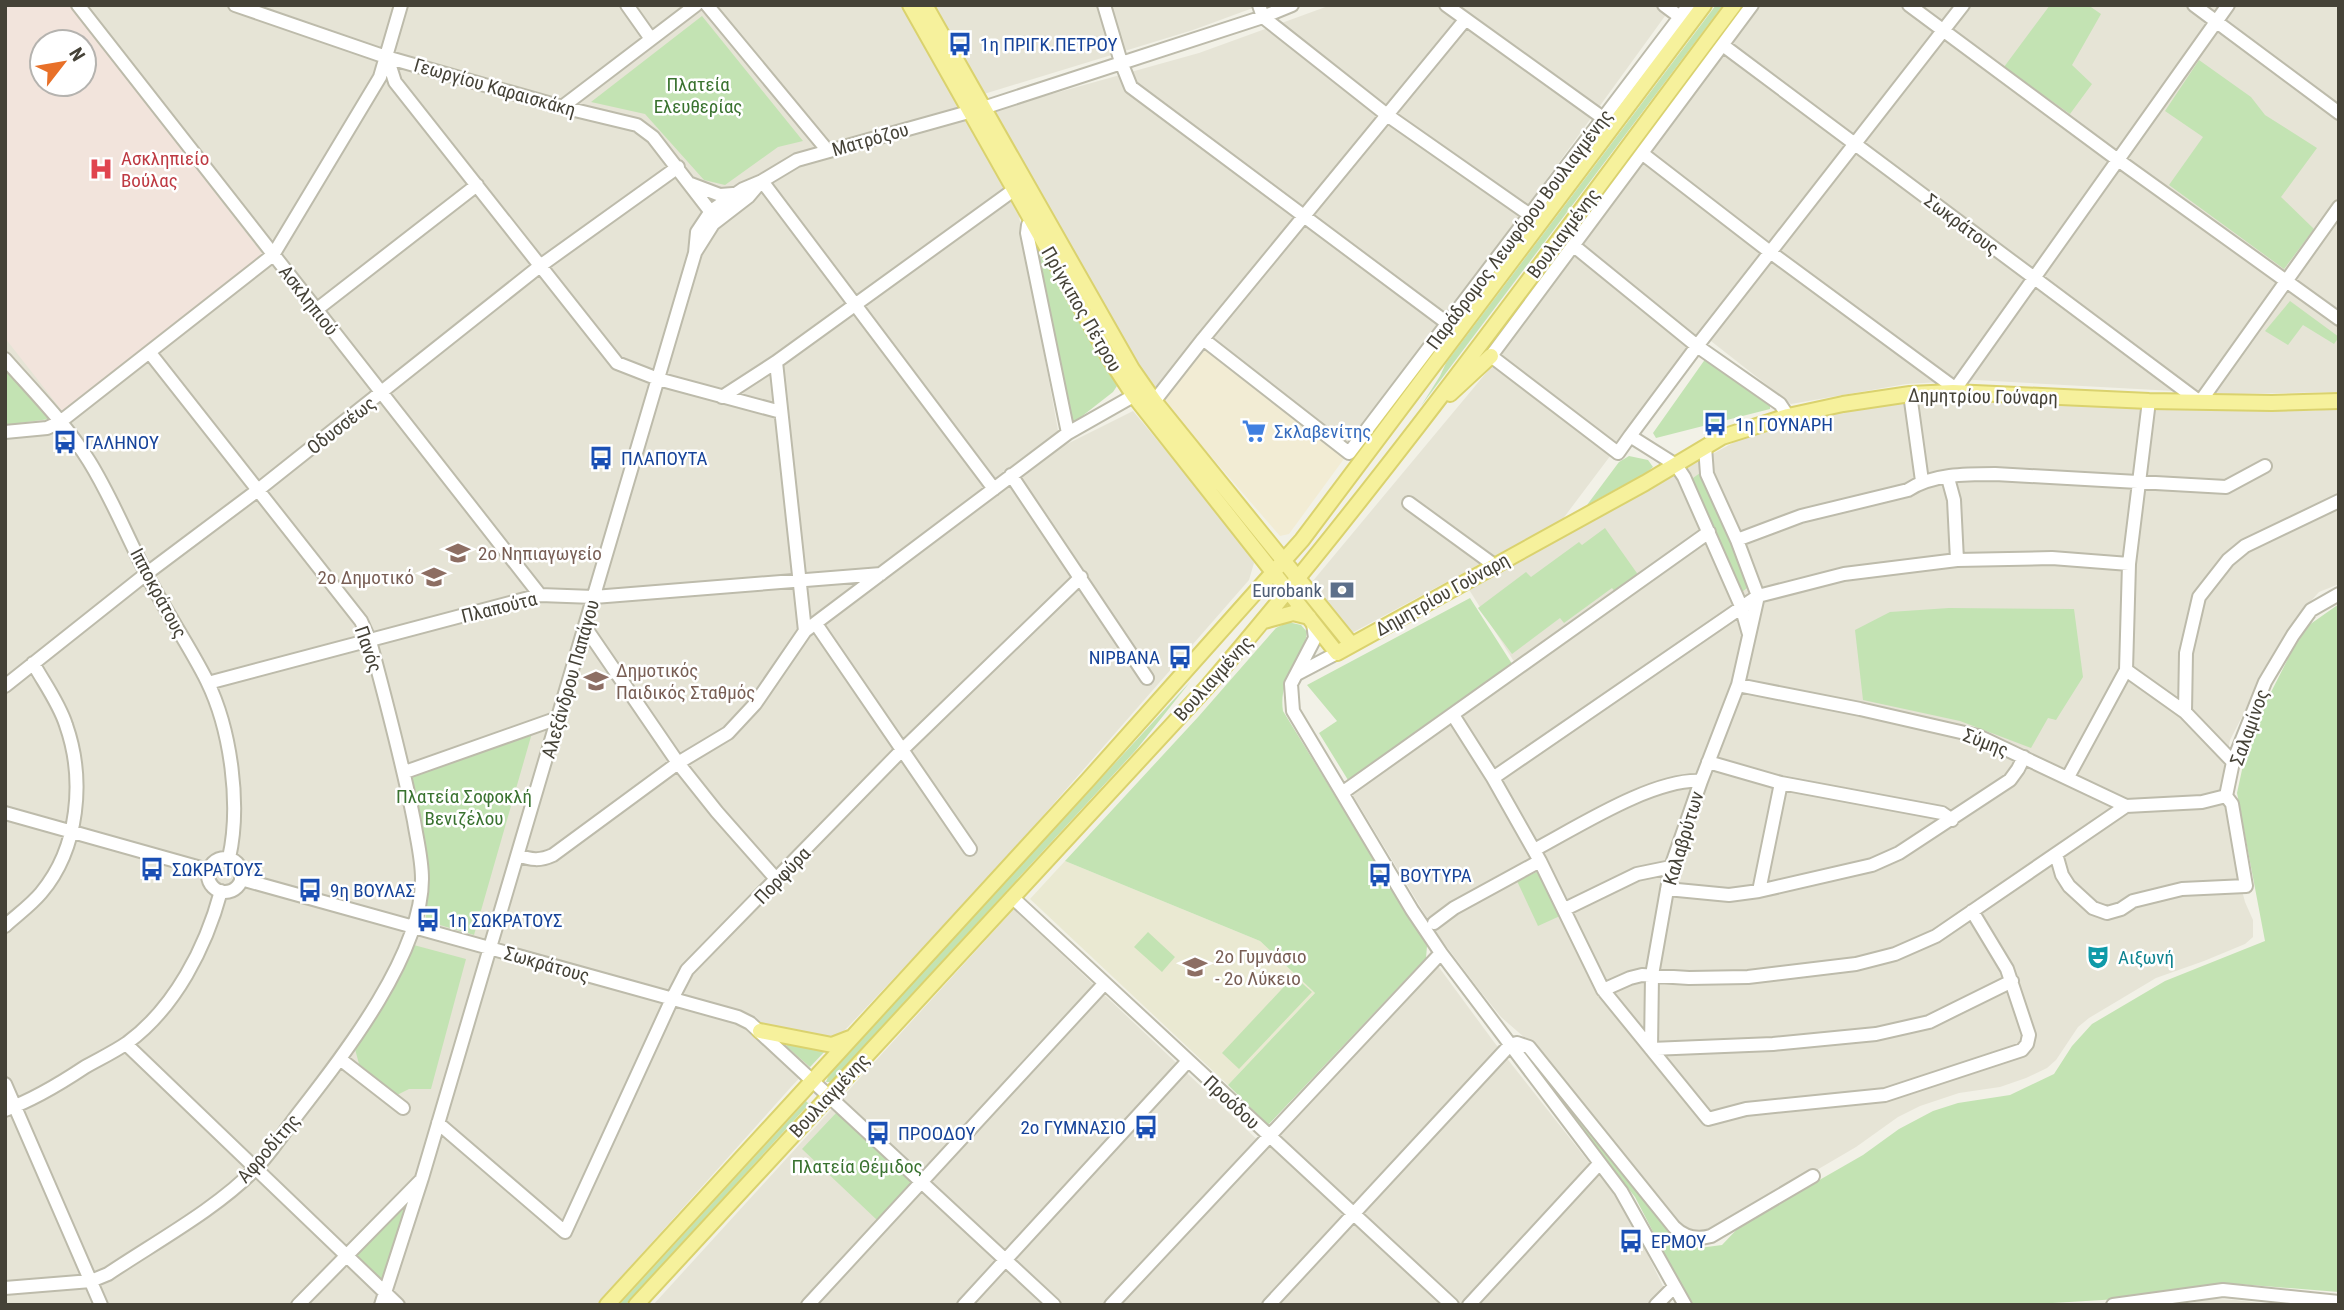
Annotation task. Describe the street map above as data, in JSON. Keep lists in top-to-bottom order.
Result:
{
  "streets": {
    "main road": ["Βουλιαγμένης", "Πρίγκιπος Πέτρου", "Δημητρίου Γούναρη"],
    "street": [
      "Γεωργίου Καραισκάκη",
      "Ματρόζου",
      "Σωκράτους",
      "Παράδρομος Λεωφόρου Βουλιαγμένης",
      "Ασκληπιού",
      "Οδυσσέως",
      "Ιπποκράτους",
      "Πλαπούτα",
      "Πανός",
      "Αλεξάνδρου Παπάγου",
      "Σαλαμίνος",
      "Σύμης",
      "Καλαβρύτων",
      "Πορφύρα",
      "Προόδου",
      "Αφροδίτης"
    ]
  },
  "crossings": [
    ["Γεωργίου Καραισκάκη", "Ματρόζου"],
    ["Γεωργίου Καραισκάκη", "Οδυσσέως"],
    ["Γεωργίου Καραισκάκη", "Αλεξάνδρου Παπάγου"],
    ["Ματρόζου", "Πρίγκιπος Πέτρου"],
    ["Ματρόζου", "Αλεξάνδρου Παπάγου"],
    ["Σωκράτους", "Βουλιαγμένης"],
    ["Σωκράτους", "Δημητρίου Γούναρη"],
    ["Σωκράτους", "Ιπποκράτους"],
    ["Σωκράτους", "Πανός"],
    ["Σωκράτους", "Αλεξάνδρου Παπάγου"],
    ["Σωκράτους", "Πορφύρα"],
    ["Σωκράτους", "Αφροδίτης"],
    ["Βουλιαγμένης", "Πρίγκιπος Πέτρου"],
    ["Βουλιαγμένης", "Δημητρίου Γούναρη"],
    ["Βουλιαγμένης", "Προόδου"],
    ["Ασκληπιού", "Οδυσσέως"],
    ["Ασκληπιού", "Πλαπούτα"],
    ["Πρίγκιπος Πέτρου", "Δημητρίου Γούναρη"],
    ["Δημητρίου Γούναρη", "Καλαβρύτων"],
    ["Οδυσσέως", "Ιπποκράτους"],
    ["Οδυσσέως", "Πανός"],
    ["Ιπποκράτους", "Πλαπούτα"],
    ["Πλαπούτα", "Πανός"],
    ["Πλαπούτα", "Αλεξάνδρου Παπάγου"],
    ["Πανός", "Αφροδίτης"],
    ["Αλεξάνδρου Παπάγου", "Πορφύρα"],
    ["Σαλαμίνος", "Σύμης"],
    ["Σύμης", "Καλαβρύτων"]
  ],
  "parks": ["Πλατεία Ελευθερίας", "Πλατεία Σοφοκλή Βενιζέλου", "Πλατεία Θέμιδος"],
  "places": {
    "bus stop": [
      "1η ΠΡΙΓΚ.ΠΕΤΡΟΥ",
      "1η ΓΟΥΝΑΡΗ",
      "ΓΑΛΗΝΟΥ",
      "ΠΛΑΠΟΥΤΑ",
      "ΝΙΡΒΑΝΑ",
      "ΣΩΚΡΑΤΟΥΣ",
      "ΒΟΥΤΥΡΑ",
      "9η ΒΟΥΛΑΣ",
      "1η ΣΩΚΡΑΤΟΥΣ",
      "2ο ΓΥΜΝΑΣΙΟ",
      "ΠΡΟΟΔΟΥ",
      "ΕΡΜΟΥ"
    ],
    "hospital": ["Ασκληπιείο Βούλας"],
    "supermarket": ["Σκλαβενίτης"],
    "school or university": [
      "2ο Νηπιαγωγείο",
      "2ο Δημοτικό",
      "Δημοτικός Παιδικός Σταθμός",
      "2ο Γυμνάσιο - 2ο Λύκειο"
    ],
    "bank": ["Eurobank"],
    "theatre": ["Αιξωνή"]
  },
  "north": "top right"
}
